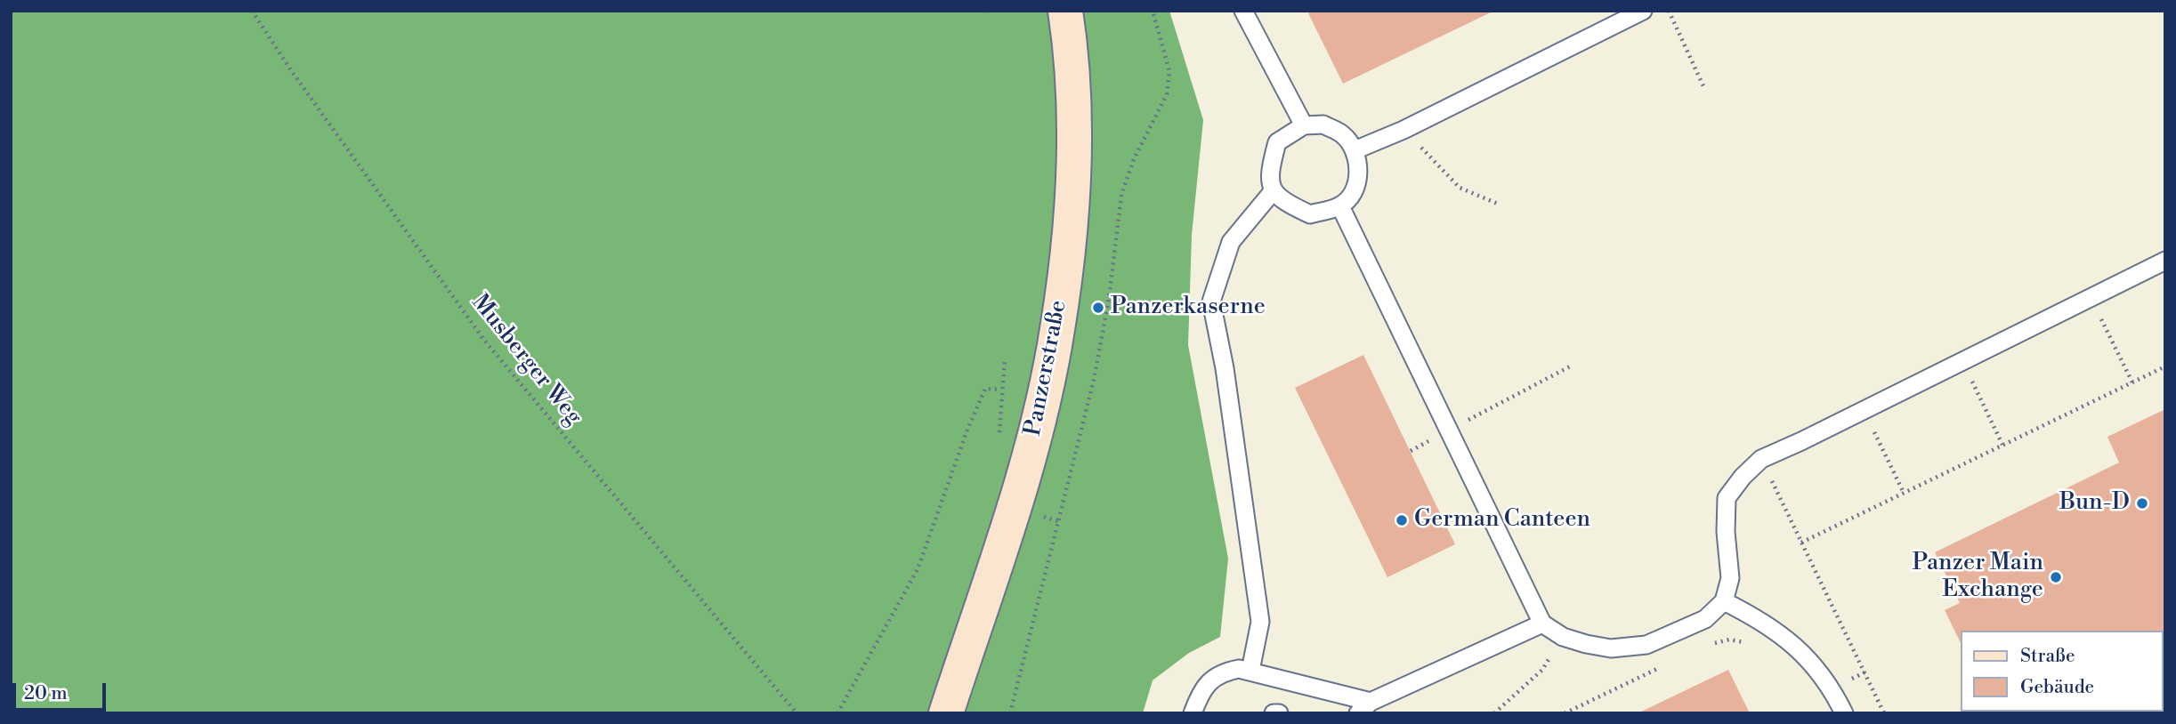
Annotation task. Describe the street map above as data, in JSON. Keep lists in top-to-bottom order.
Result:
{
  "streets": {
    "main road": ["Panzerstraße"],
    "path": ["Musberger Weg"]
  },
  "places": [
    "Panzerkaserne",
    "Bun-D",
    "German Canteen",
    "Panzer Main Exchange"
  ],
  "legend": ["Straße", "Gebäude"],
  "scale_bar": "20 m"
}
